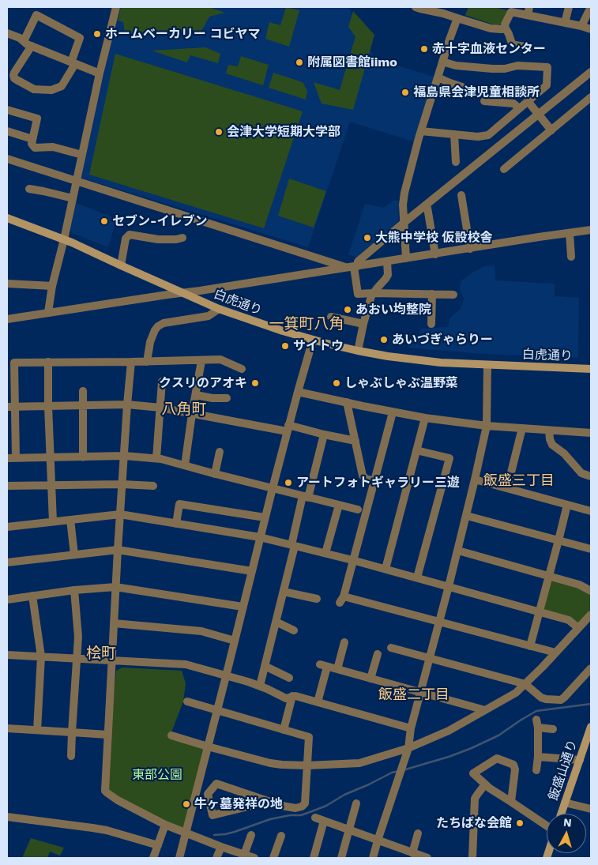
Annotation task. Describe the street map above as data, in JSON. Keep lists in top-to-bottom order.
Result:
{
  "streets": {
    "street": ["白虎通り", "飯盛山通り"]
  },
  "districts": [
    "一箕町八角",
    "八角町",
    "飯盛三丁目",
    "桧町",
    "飯盛二丁目"
  ],
  "parks": ["東部公園"],
  "places": [
    "ホームベーカリー コビヤマ",
    "赤十字血液センター",
    "附属図書館iimo",
    "福島県会津児童相談所",
    "会津大学短期大学部",
    "セブン-イレブン",
    "大熊中学校 仮設校舎",
    "あおい均整院",
    "あいづぎゃらりー",
    "サイトウ",
    "クスリのアオキ",
    "しゃぶしゃぶ温野菜",
    "アートフォトギャラリー三遊",
    "牛ヶ墓発祥の地",
    "たちばな会館"
  ],
  "north": "top"
}
